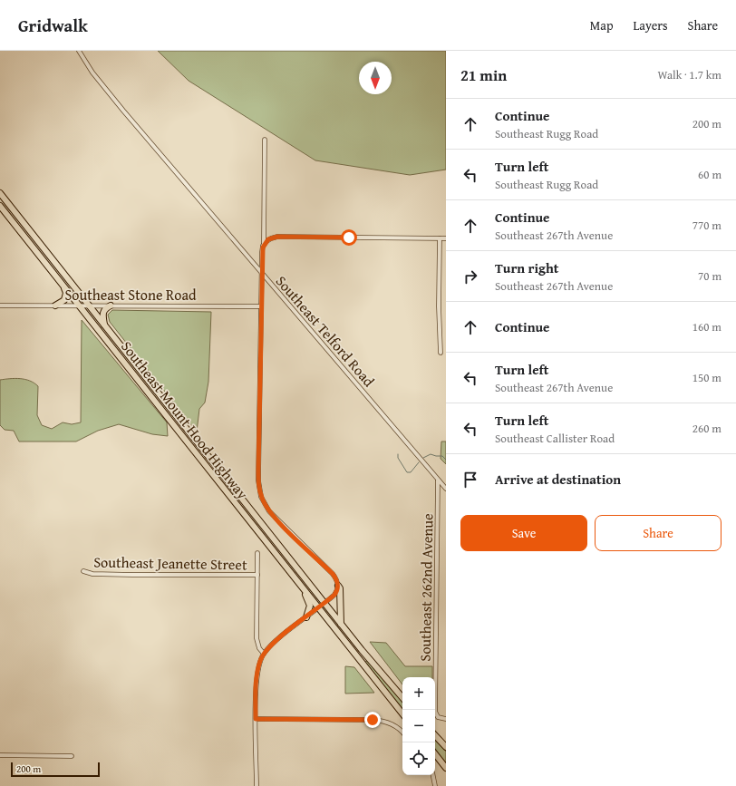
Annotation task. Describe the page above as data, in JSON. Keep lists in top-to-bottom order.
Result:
{
  "streets": {
    "highway": ["Southeast Mount Hood Highway"],
    "street": [
      "Southeast Stone Road",
      "Southeast Telford Road",
      "Southeast Jeanette Street",
      "Southeast 262nd Avenue"
    ]
  },
  "crossings": [
    ["Southeast Stone Road", "Southeast Mount Hood Highway"],
    ["Southeast Telford Road", "Southeast 262nd Avenue"]
  ],
  "scale_bar": "200 m",
  "north": "bottom",
  "page": {
    "header": "Gridwalk",
    "nav": ["Map", "Layers", "Share"],
    "heading": ["21 min", "Walk · 1.7 km"],
    "list": [
      ["Continue", "Southeast Rugg Road", "200 m"],
      ["Turn left", "Southeast Rugg Road", "60 m"],
      ["Continue", "Southeast 267th Avenue", "770 m"],
      ["Turn right", "Southeast 267th Avenue", "70 m"],
      ["Continue", "160 m"],
      ["Turn left", "Southeast 267th Avenue", "150 m"],
      ["Turn left", "Southeast Callister Road", "260 m"],
      "Arrive at destination"
    ],
    "buttons": ["Save", "Share"],
    "map_buttons": ["+", "−"],
    "scale": "200 m"
  }
}
